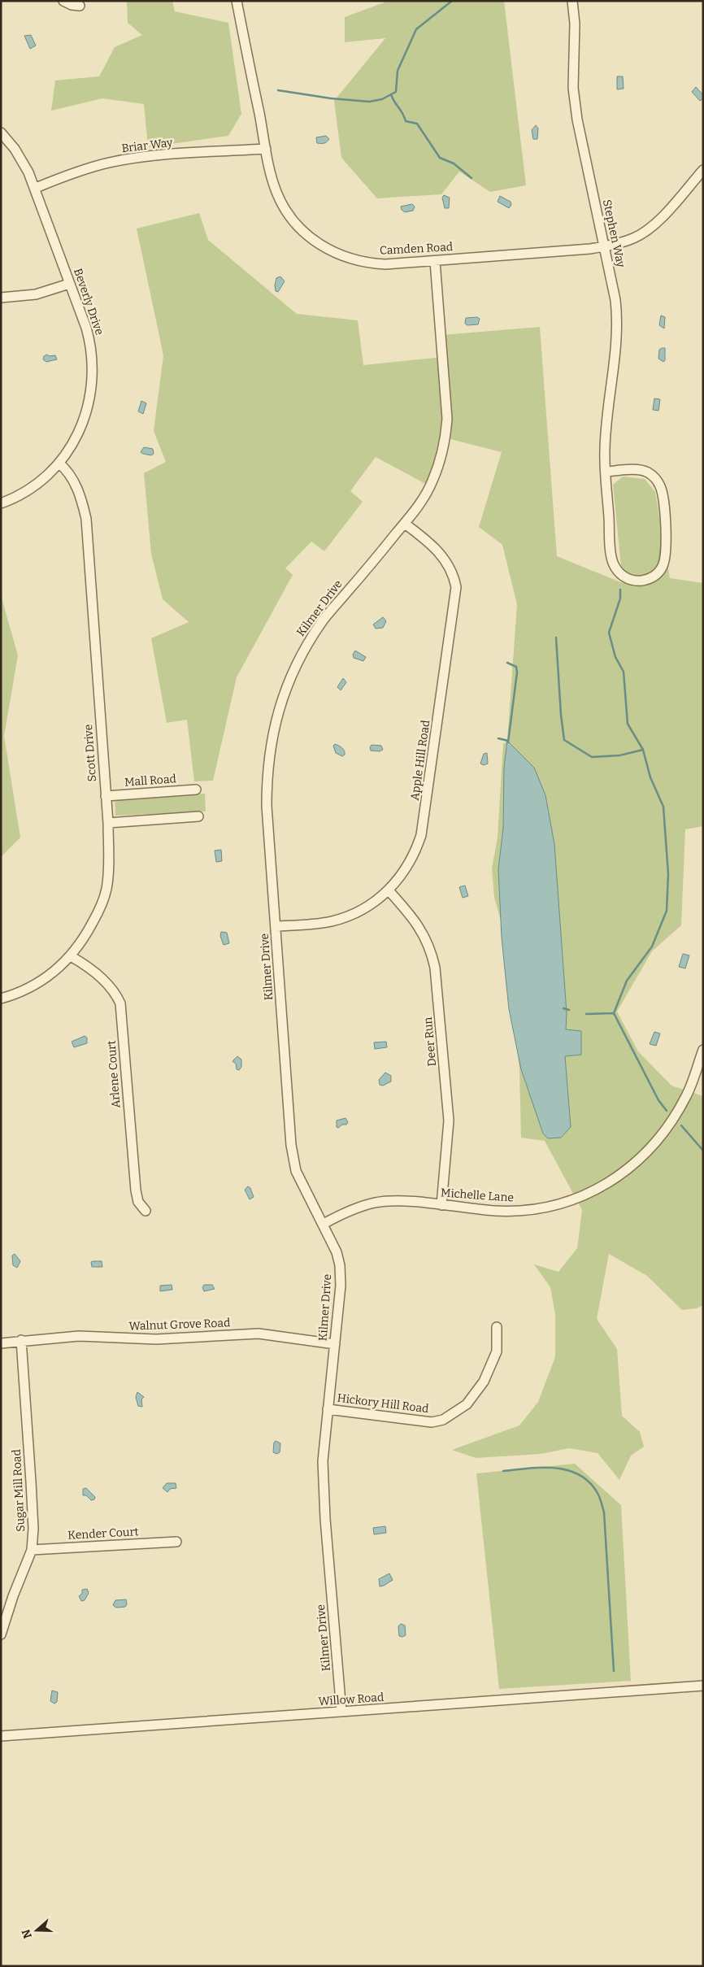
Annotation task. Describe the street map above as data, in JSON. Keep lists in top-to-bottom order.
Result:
{
  "streets": {
    "street": [
      "Briar Way",
      "Stephen Way",
      "Camden Road",
      "Beverly Drive",
      "Kilmer Drive",
      "Scott Drive",
      "Apple Hill Road",
      "Mall Road",
      "Deer Run",
      "Arlene Court",
      "Michelle Lane",
      "Walnut Grove Road",
      "Hickory Hill Road",
      "Sugar Mill Road",
      "Kender Court",
      "Willow Road"
    ]
  },
  "crossings": [
    ["Briar Way", "Camden Road"],
    ["Briar Way", "Beverly Drive"],
    ["Stephen Way", "Camden Road"],
    ["Camden Road", "Kilmer Drive"],
    ["Beverly Drive", "Scott Drive"],
    ["Kilmer Drive", "Apple Hill Road"],
    ["Kilmer Drive", "Michelle Lane"],
    ["Kilmer Drive", "Walnut Grove Road"],
    ["Kilmer Drive", "Hickory Hill Road"],
    ["Kilmer Drive", "Willow Road"],
    ["Scott Drive", "Mall Road"],
    ["Scott Drive", "Arlene Court"],
    ["Apple Hill Road", "Deer Run"],
    ["Deer Run", "Michelle Lane"],
    ["Walnut Grove Road", "Sugar Mill Road"],
    ["Sugar Mill Road", "Kender Court"]
  ],
  "north": "left"
}
